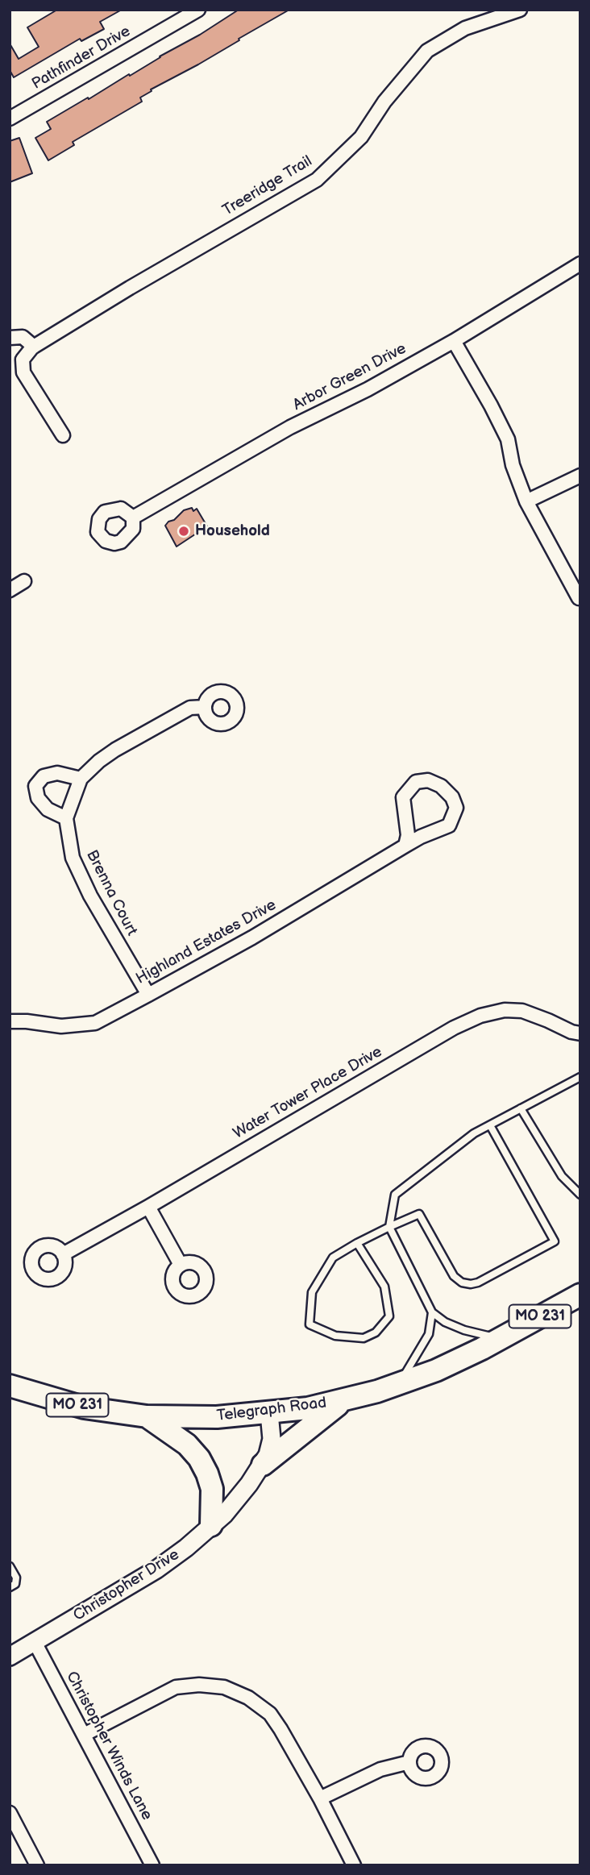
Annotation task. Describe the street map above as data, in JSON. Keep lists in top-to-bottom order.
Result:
{
  "streets": {
    "main road": ["MO 231", "Telegraph Road"],
    "street": [
      "Pathfinder Drive",
      "Treeridge Trail",
      "Arbor Green Drive",
      "Brenna Court",
      "Highland Estates Drive",
      "Water Tower Place Drive",
      "Christopher Drive",
      "Christopher Winds Lane"
    ]
  },
  "crossings": [
    ["Brenna Court", "Highland Estates Drive"],
    ["Telegraph Road", "Christopher Drive"],
    ["Christopher Drive", "Christopher Winds Lane"]
  ],
  "places": ["Household"]
}
